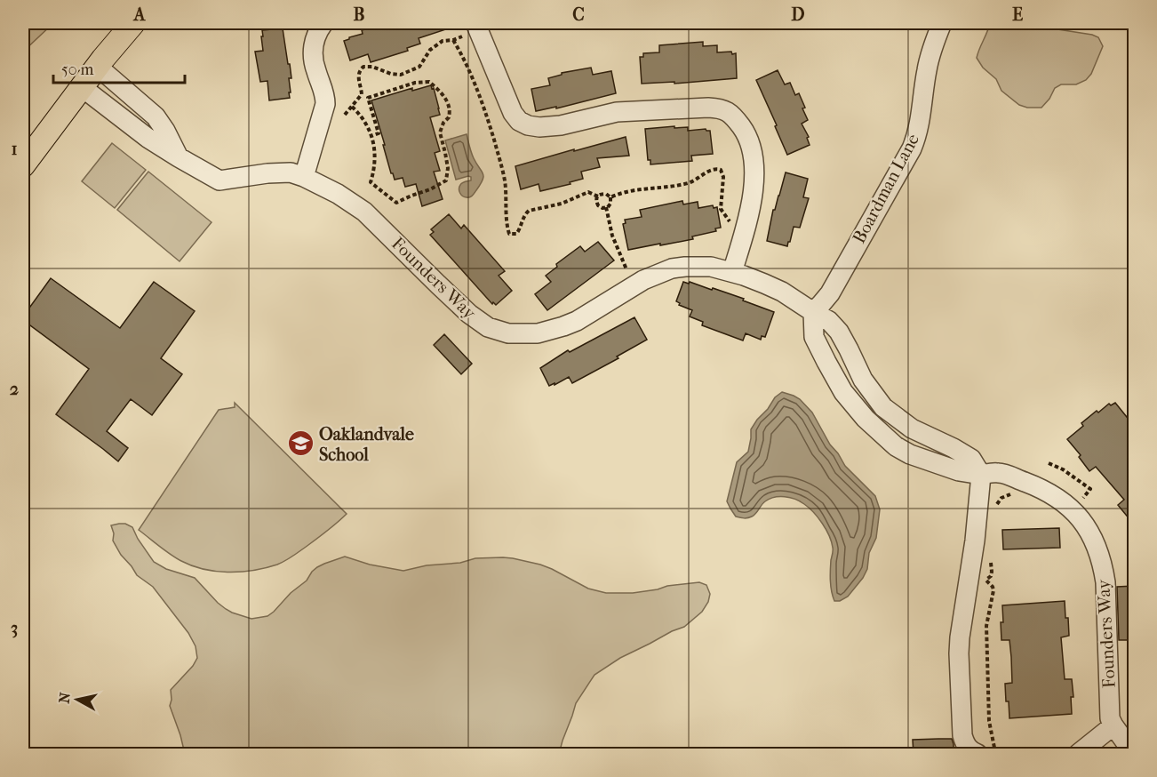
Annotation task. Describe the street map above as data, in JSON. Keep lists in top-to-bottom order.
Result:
{
  "streets": {
    "street": ["Boardman Lane", "Founders Way"]
  },
  "crossings": [
    ["Boardman Lane", "Founders Way"]
  ],
  "places": {
    "school or university": ["Oaklandvale School"]
  },
  "scale_bar": "50 m",
  "north": "left",
  "grid": {
    "columns": [
      "A",
      "B",
      "C",
      "D",
      "E"
    ],
    "rows": ["1", "2", "3"]
  }
}
